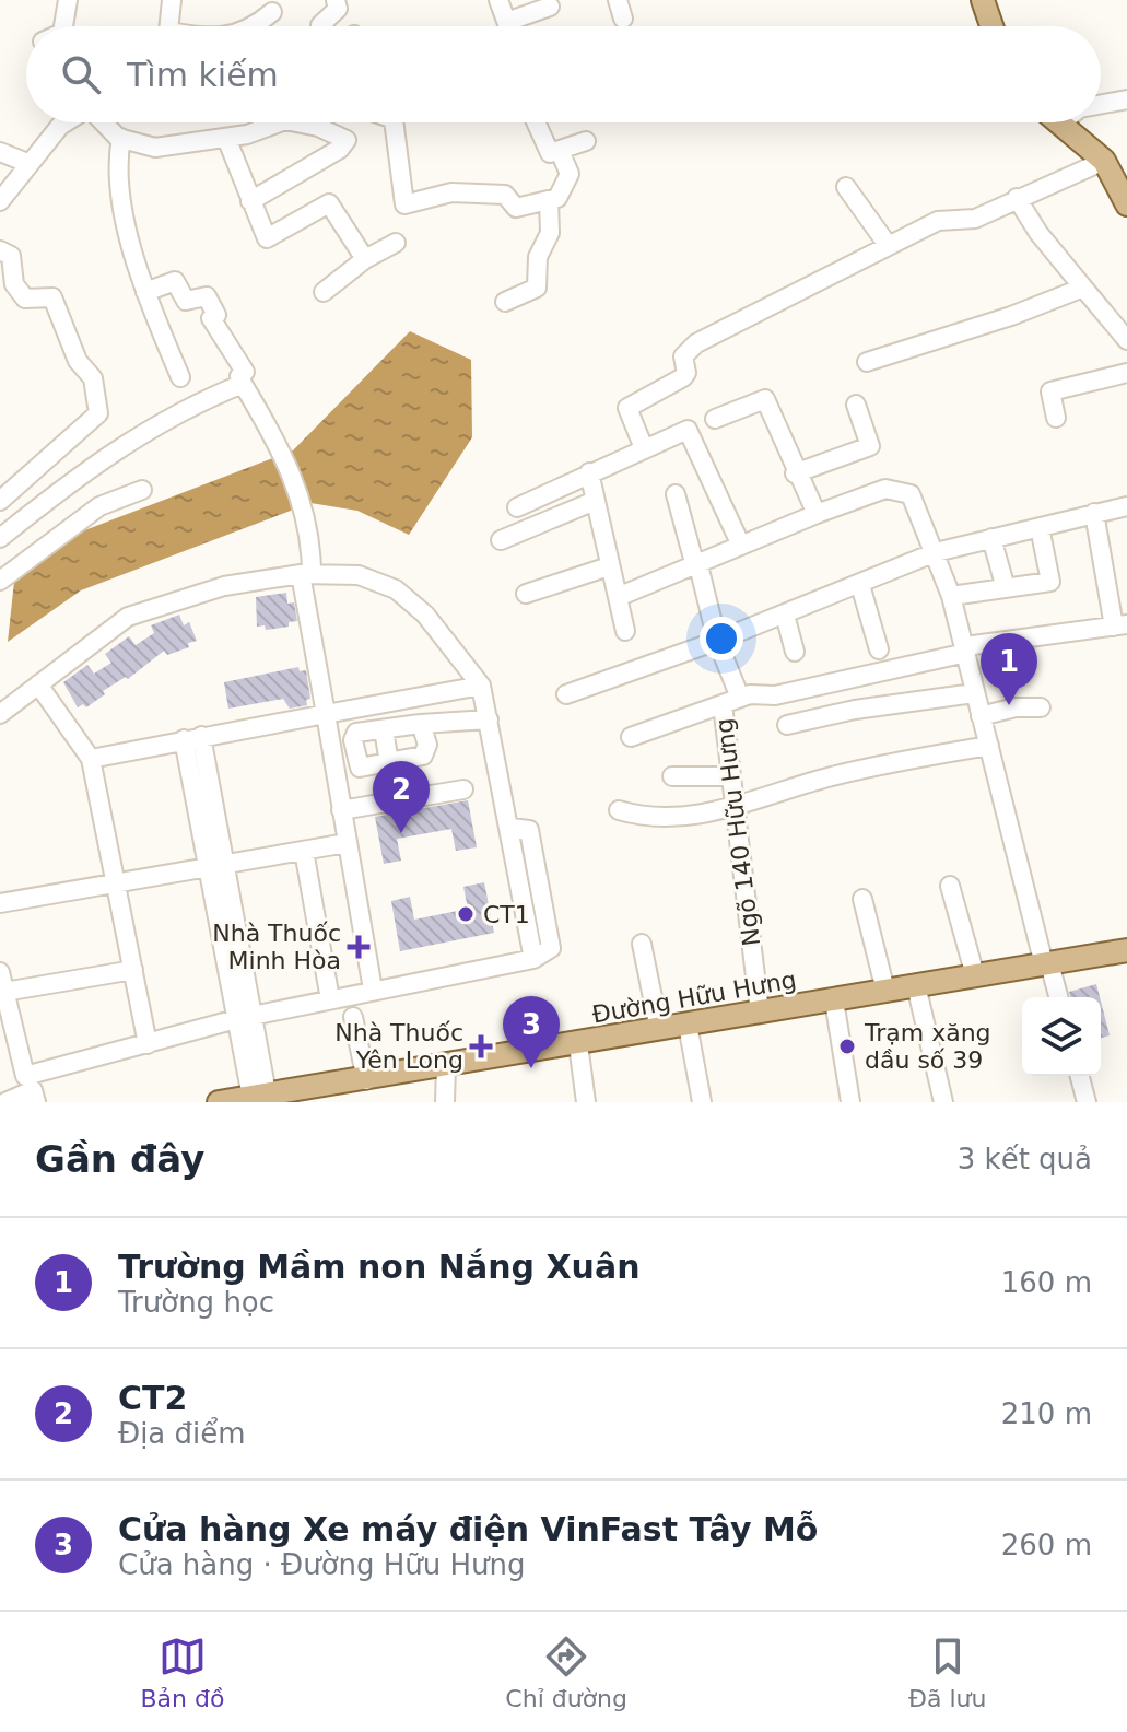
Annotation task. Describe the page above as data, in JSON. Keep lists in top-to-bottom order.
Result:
{
  "streets": {
    "main road": ["Đường Hữu Hưng"],
    "street": ["Ngõ 140 Hữu Hưng"]
  },
  "crossings": [
    ["Ngõ 140 Hữu Hưng", "Đường Hữu Hưng"]
  ],
  "places": {
    "other": ["CT1", "Trạm xăng dầu số 39"],
    "health": ["Nhà Thuốc Minh Hòa", "Nhà Thuốc Yên Long"]
  },
  "page": {
    "search": "Tìm kiếm",
    "pins": ["1", "2", "3"],
    "heading": ["Gần đây", "3 kết quả"],
    "list": [
      {
        "mark": "1",
        "name": "Trường Mầm non Nắng Xuân",
        "note": "Trường học",
        "value": "160 m"
      },
      {
        "mark": "2",
        "name": "CT2",
        "note": "Địa điểm",
        "value": "210 m"
      },
      {
        "mark": "3",
        "name": "Cửa hàng Xe máy điện VinFast Tây Mỗ",
        "note": "Cửa hàng · Đường Hữu Hưng",
        "value": "260 m"
      }
    ],
    "nav": ["Bản đồ", "Chỉ đường", "Đã lưu"]
  }
}
